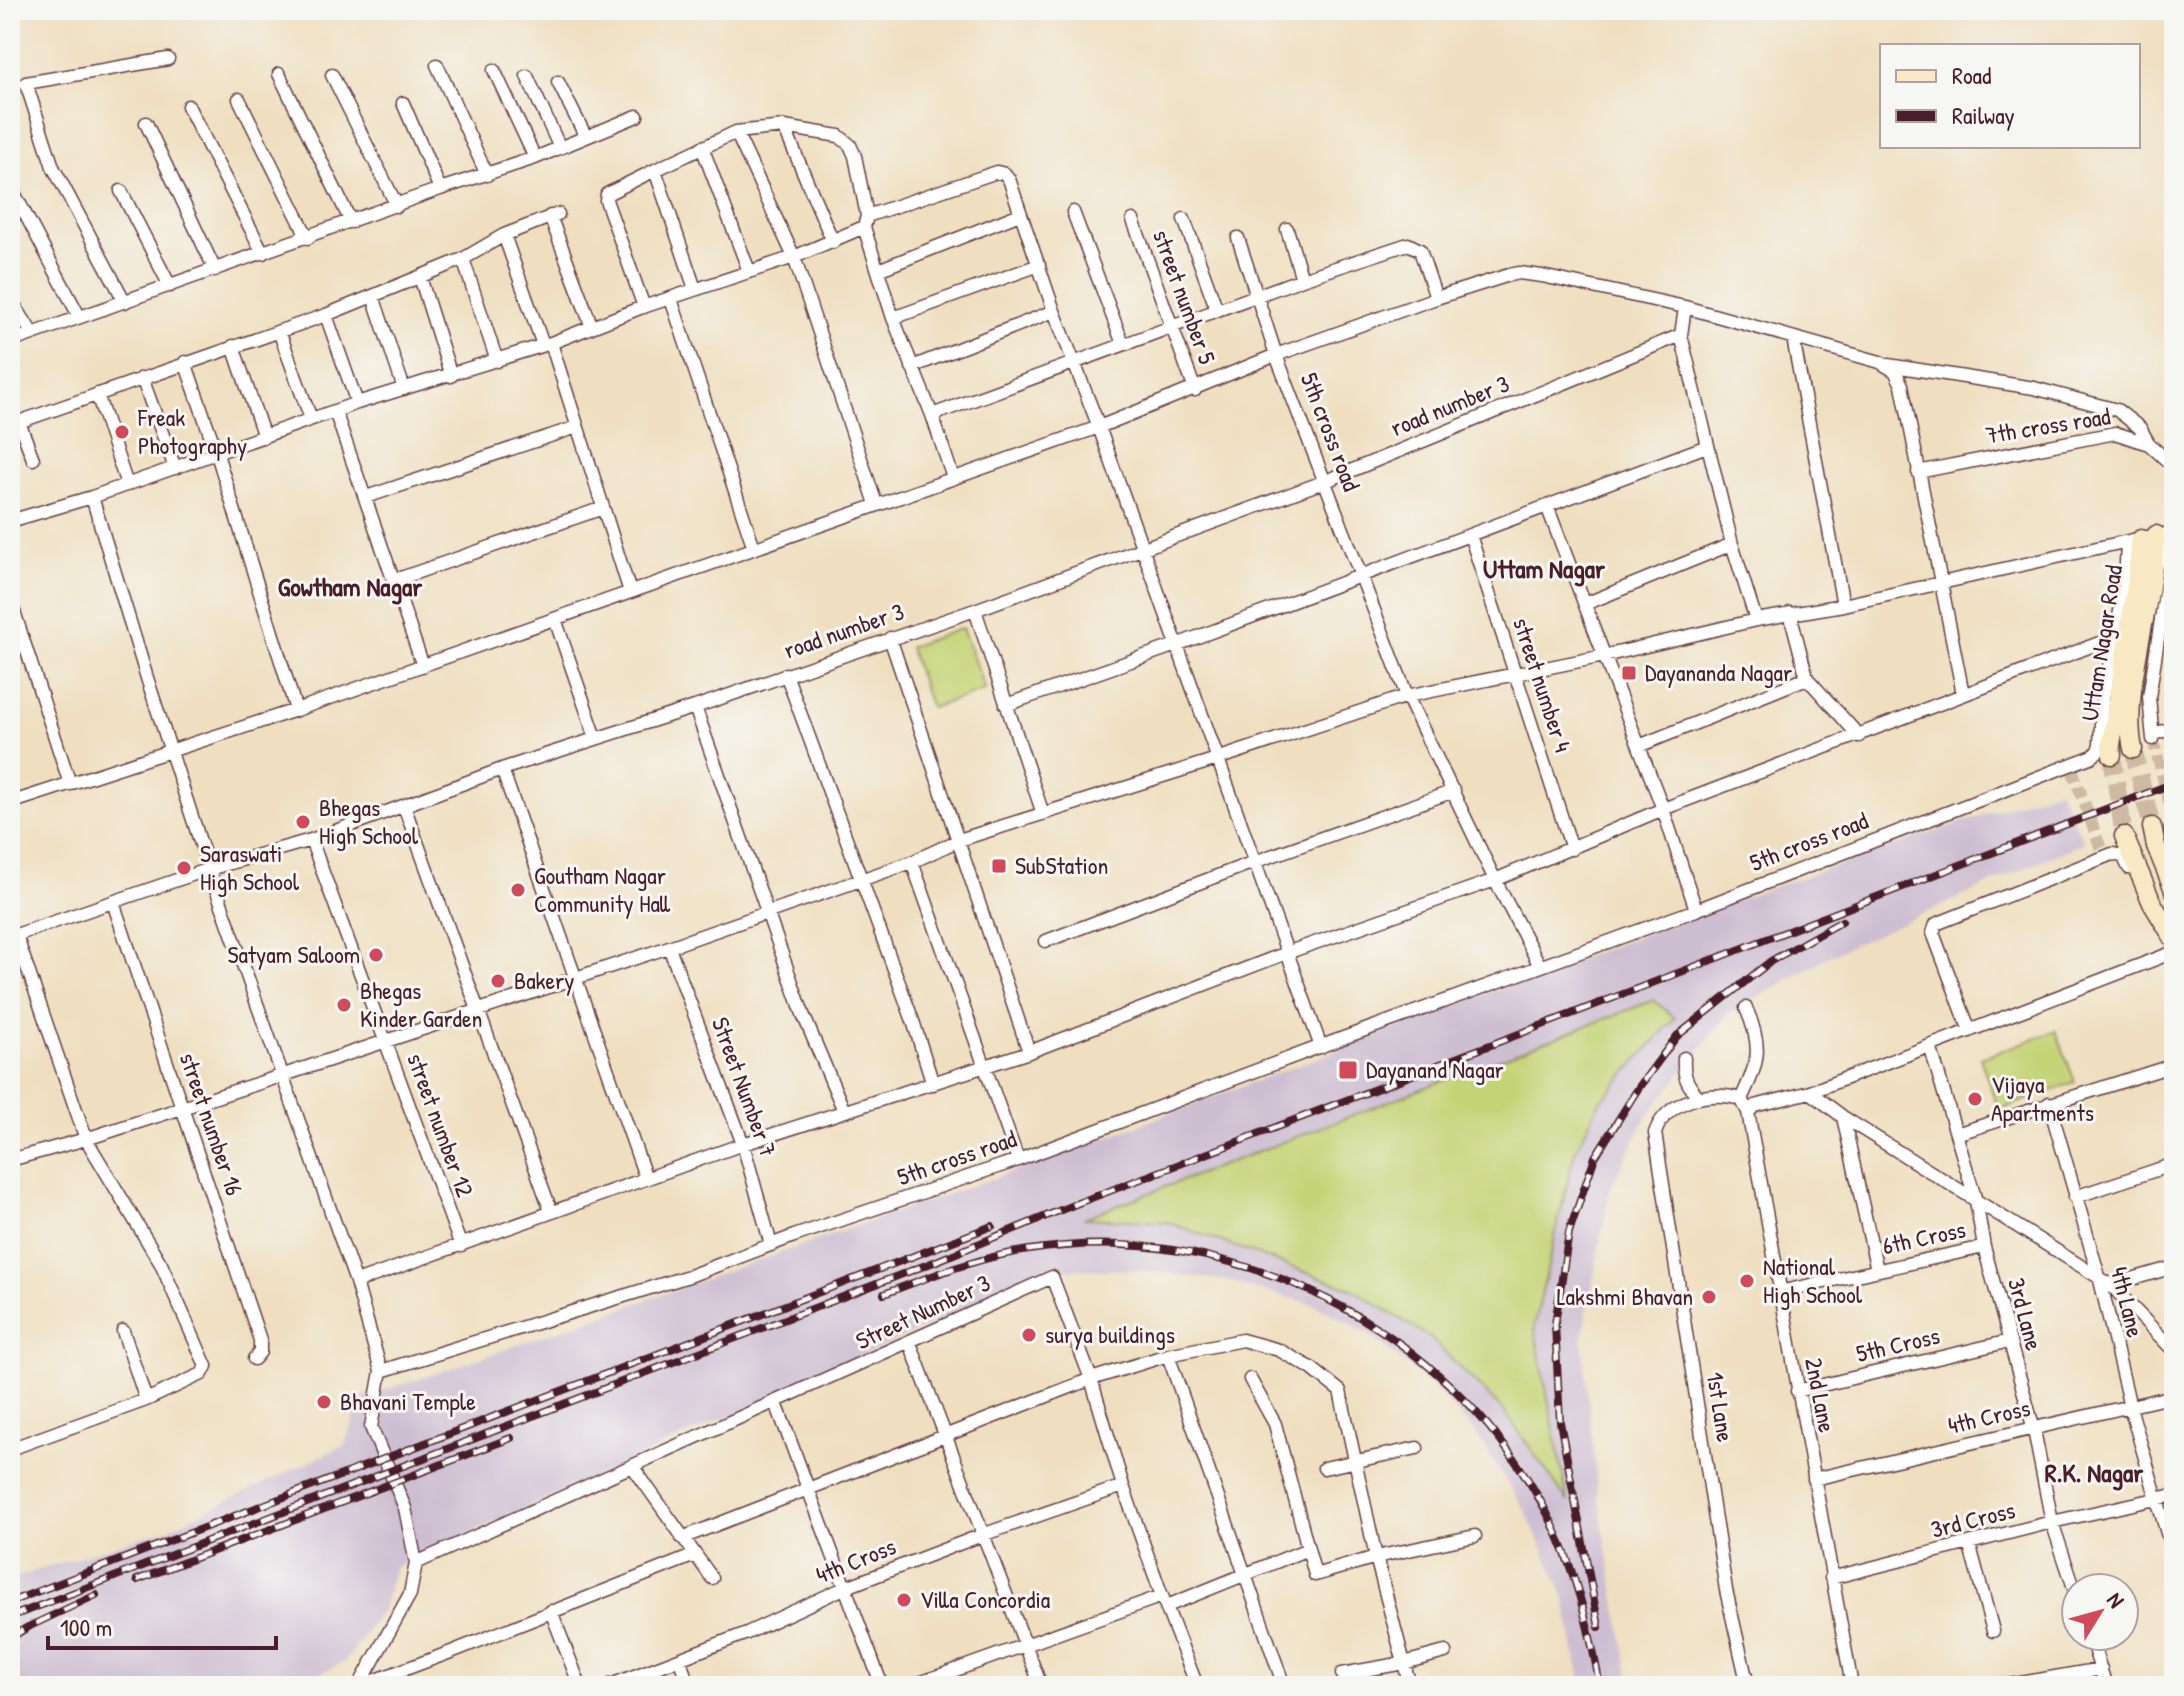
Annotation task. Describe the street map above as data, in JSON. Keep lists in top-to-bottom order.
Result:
{
  "streets": {
    "street": [
      "street number 5",
      "road number 3",
      "7th cross road",
      "5th cross road",
      "Uttam Nagar Road",
      "street number 4",
      "Street Number 7",
      "street number 16",
      "street number 12",
      "6th Cross",
      "4th Lane",
      "Street Number 3",
      "3rd Lane",
      "5th Cross",
      "2nd Lane",
      "1st Lane",
      "4th Cross",
      "3rd Cross"
    ]
  },
  "crossings": [
    ["road number 3", "5th cross road"],
    ["road number 3", "street number 16"],
    ["road number 3", "street number 12"],
    ["5th cross road", "Street Number 7"],
    ["6th Cross", "3rd Lane"],
    ["6th Cross", "2nd Lane"],
    ["4th Lane", "4th Cross"],
    ["4th Lane", "3rd Cross"],
    ["Street Number 3", "4th Cross"],
    ["3rd Lane", "5th Cross"],
    ["3rd Lane", "4th Cross"],
    ["3rd Lane", "3rd Cross"],
    ["5th Cross", "2nd Lane"],
    ["2nd Lane", "4th Cross"],
    ["2nd Lane", "3rd Cross"]
  ],
  "districts": ["Uttam Nagar", "Gowtham Nagar", "R.K. Nagar"],
  "places": {
    "other": [
      "Freak Photography",
      "Bhegas High School",
      "Saraswati High School",
      "Goutham Nagar Community Hall",
      "Satyam Saloom",
      "Bakery",
      "Bhegas Kinder Garden",
      "Vijaya Apartments",
      "National High School",
      "Lakshmi Bhavan",
      "surya buildings",
      "Bhavani Temple",
      "Villa Concordia"
    ],
    "transit": ["Dayananda Nagar", "SubStation", "Dayanand Nagar"]
  },
  "legend": ["Road", "Railway"],
  "scale_bar": "100 m",
  "north": "top right"
}
